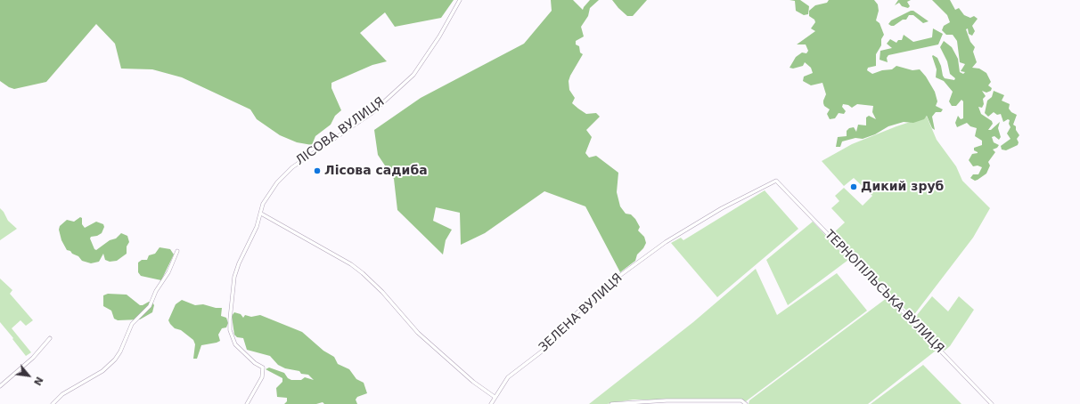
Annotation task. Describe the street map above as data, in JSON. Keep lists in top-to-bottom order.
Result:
{
  "streets": {
    "street": ["ЛІСОВА ВУЛИЦЯ", "ТЕРНОПІЛЬСЬКА ВУЛИЦЯ", "ЗЕЛЕНА ВУЛИЦЯ"]
  },
  "crossings": [
    ["ТЕРНОПІЛЬСЬКА ВУЛИЦЯ", "ЗЕЛЕНА ВУЛИЦЯ"]
  ],
  "places": ["Лісова садиба", "Дикий зруб"],
  "north": "bottom right"
}
